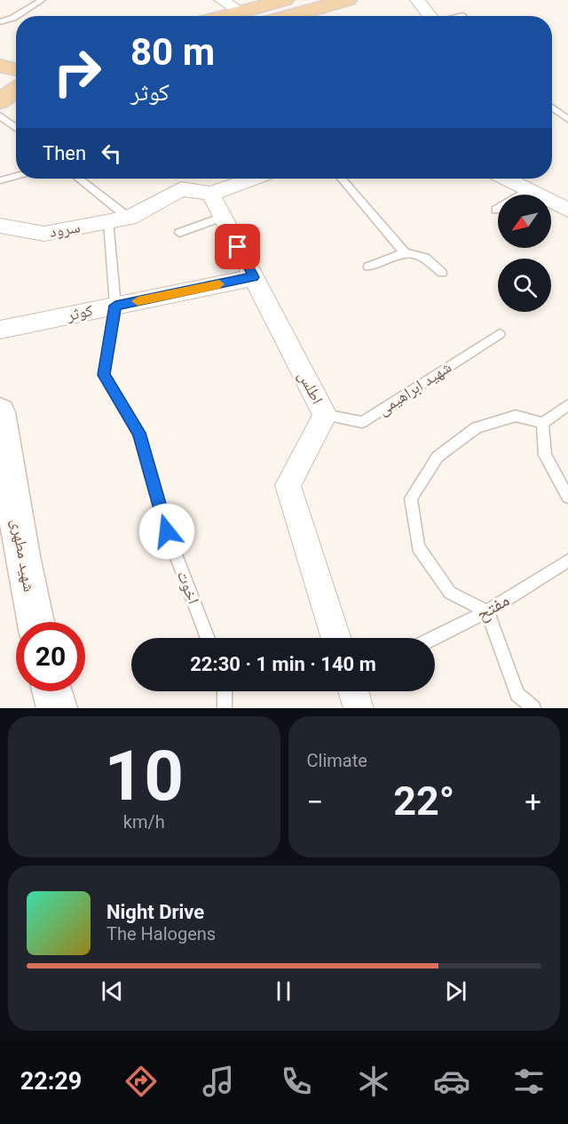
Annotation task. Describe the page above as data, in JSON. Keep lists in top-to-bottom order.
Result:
{
  "streets": {
    "main road": ["شهید مطهری"],
    "street": ["سرود", "کوثر", "اطلس"],
    "lane": ["شهید ابراهیمی", "اخوت", "مفتح"]
  },
  "crossings": [
    ["سرود", "اطلس"],
    ["سرود", "اخوت"],
    ["کوثر", "اطلس"],
    ["کوثر", "اخوت"],
    ["اطلس", "شهید ابراهیمی"]
  ],
  "north": "bottom left",
  "page": {
    "turn": ["80 m", "کوثر"],
    "then": "Then",
    "limit": "20",
    "trip": "22:30 · 1 min · 140 m",
    "tile": [
      ["10", "km/h"],
      "Climate"
    ],
    "heat": ["−", "22°", "+"],
    "song": ["Night Drive", "The Halogens"],
    "tabs": "22:29"
  }
}
